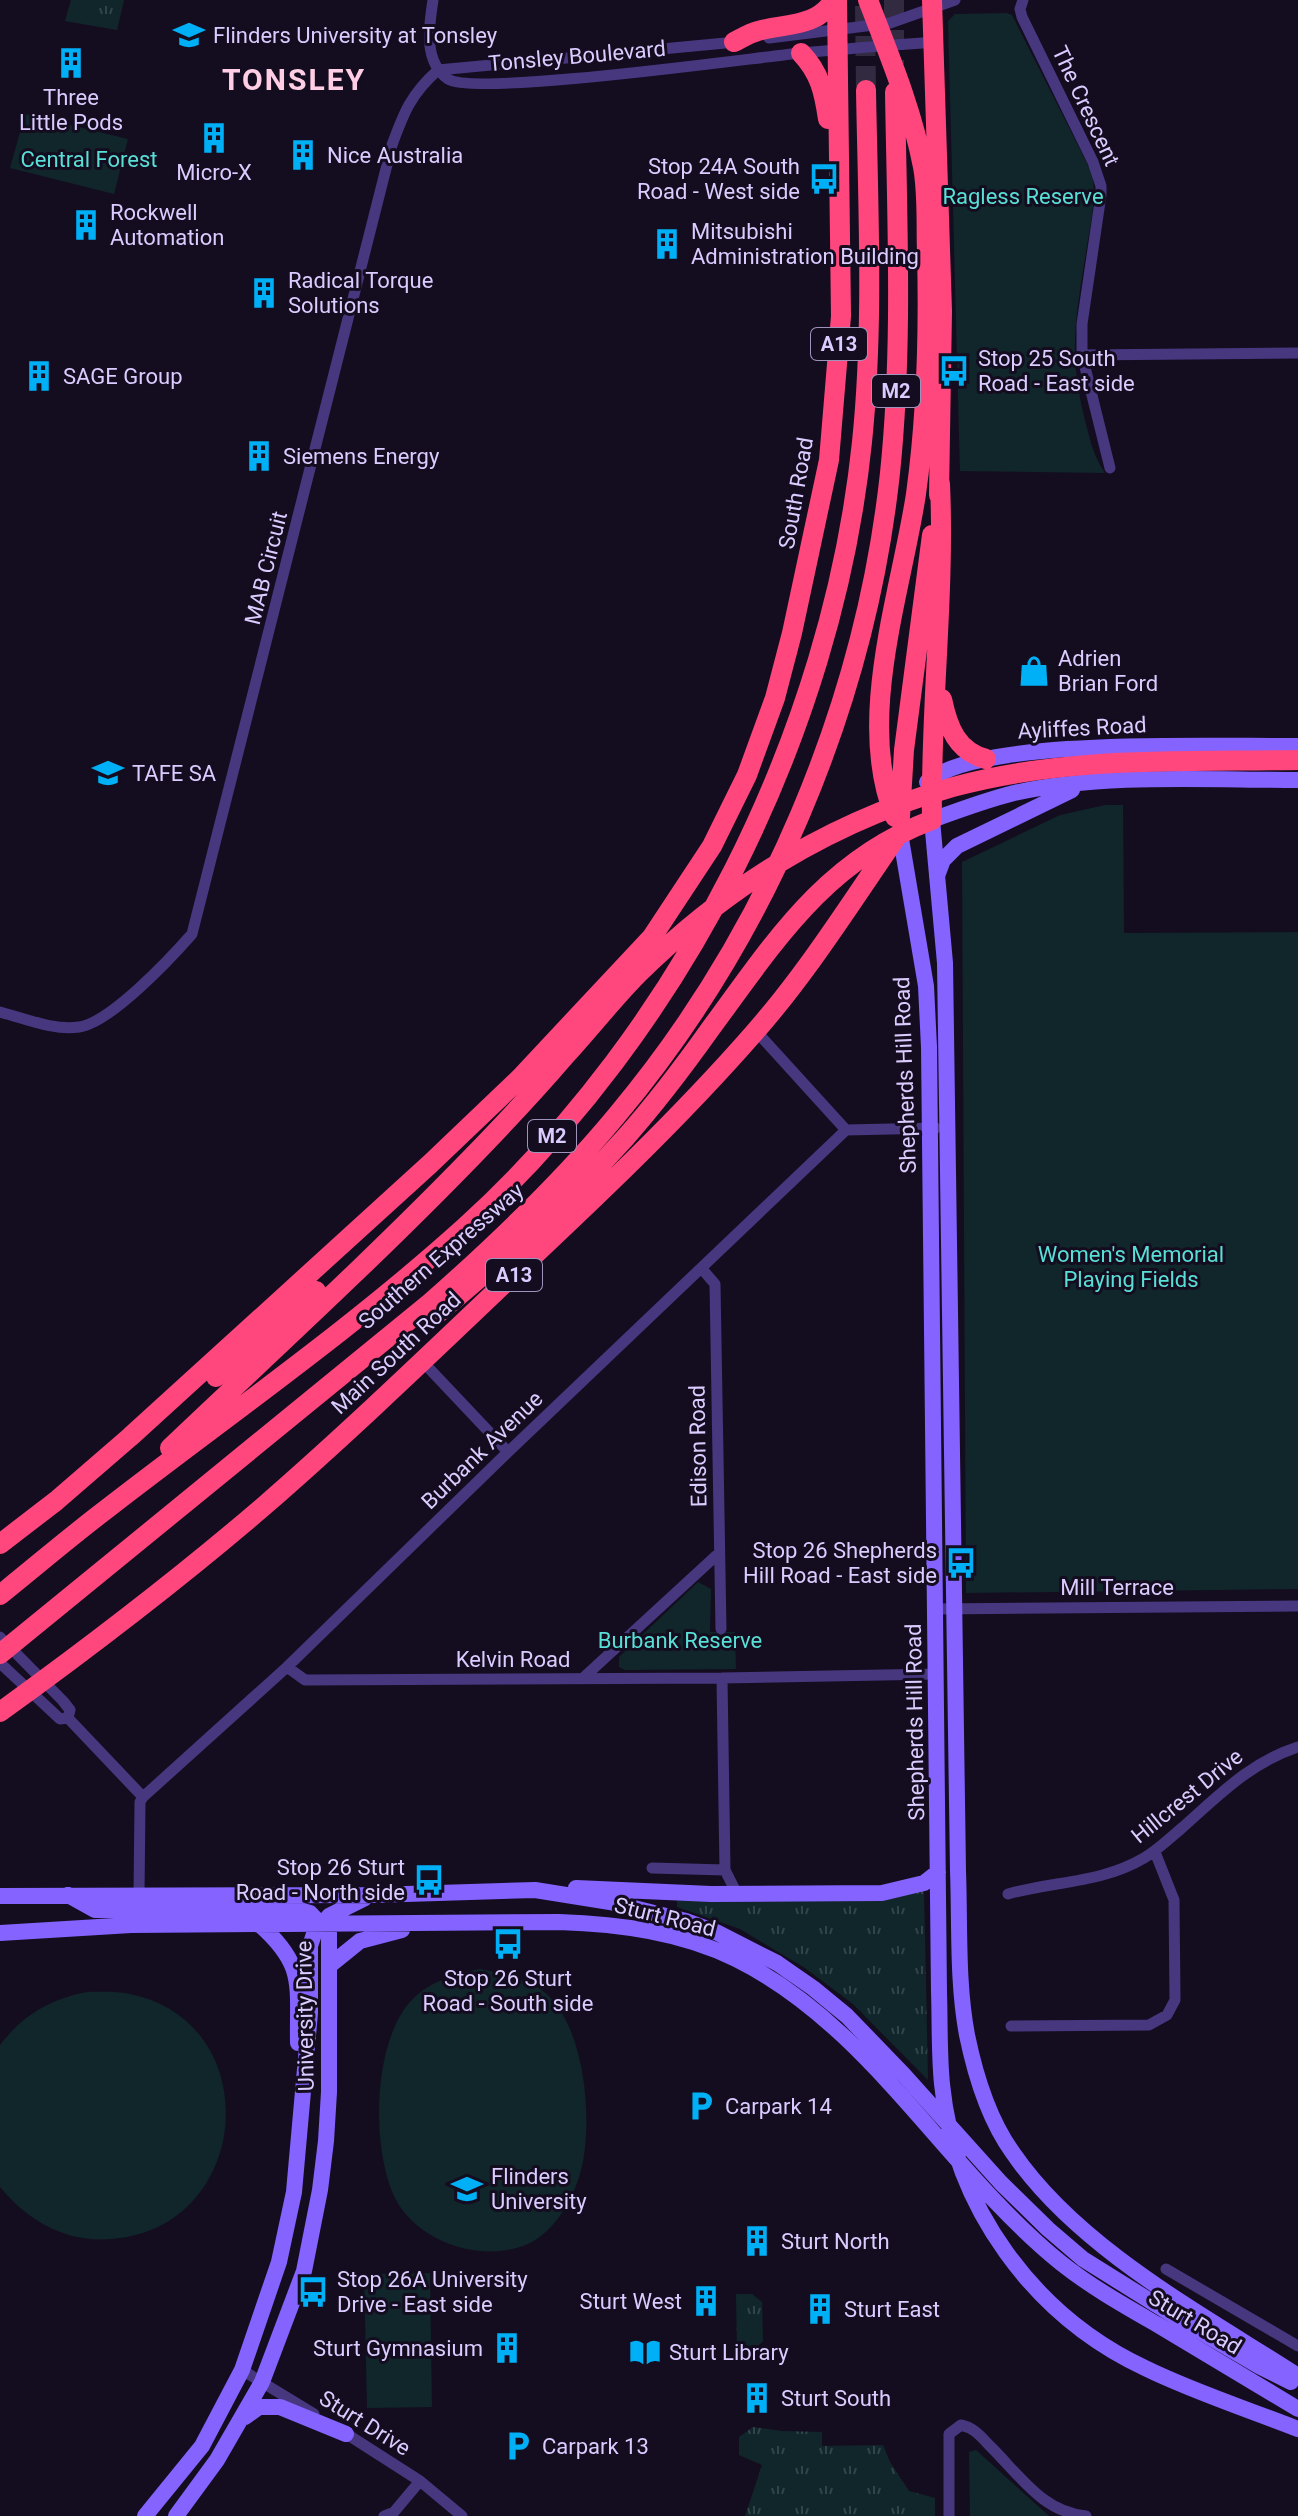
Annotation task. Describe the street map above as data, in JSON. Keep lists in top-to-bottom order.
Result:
{
  "streets": {
    "highway": [
      "A13",
      "M2",
      "South Road",
      "Southern Expressway",
      "Main South Road"
    ],
    "main road": [
      "Ayliffes Road",
      "Shepherds Hill Road",
      "Sturt Road",
      "University Drive"
    ],
    "street": [
      "Tonsley Boulevard",
      "The Crescent",
      "MAB Circuit",
      "Edison Road",
      "Burbank Avenue",
      "Mill Terrace",
      "Kelvin Road",
      "Hillcrest Drive",
      "Sturt Drive"
    ]
  },
  "crossings": [
    ["Tonsley Boulevard", "South Road"],
    ["Tonsley Boulevard", "MAB Circuit"],
    ["A13", "South Road"],
    ["Ayliffes Road", "Shepherds Hill Road"],
    ["Ayliffes Road", "Main South Road"],
    ["Shepherds Hill Road", "Main South Road"],
    ["Shepherds Hill Road", "Mill Terrace"],
    ["Shepherds Hill Road", "Kelvin Road"],
    ["Edison Road", "Burbank Avenue"],
    ["Burbank Avenue", "Kelvin Road"],
    ["Sturt Road", "University Drive"],
    ["University Drive", "Sturt Drive"]
  ],
  "districts": ["TONSLEY"],
  "parks": [
    "Central Forest",
    "Ragless Reserve",
    "Women's Memorial Playing Fields",
    "Burbank Reserve"
  ],
  "places": {
    "school or university": ["Flinders University at Tonsley", "TAFE SA", "Flinders University"],
    "building": [
      "Three Little Pods",
      "Micro-X",
      "Nice Australia",
      "Rockwell Automation",
      "Mitsubishi Administration Building",
      "Radical Torque Solutions",
      "SAGE Group",
      "Siemens Energy",
      "Sturt North",
      "Sturt West",
      "Sturt East",
      "Sturt Gymnasium",
      "Sturt South"
    ],
    "bus stop": [
      "Stop 24A South Road - West side",
      "Stop 25 South Road - East side",
      "Stop 26 Shepherds Hill Road - East side",
      "Stop 26 Sturt Road - North side",
      "Stop 26 Sturt Road - South side",
      "Stop 26A University Drive - East side"
    ],
    "shop": ["Adrien Brian Ford"],
    "parking": ["Carpark 14", "Carpark 13"],
    "library": ["Sturt Library"]
  }
}
